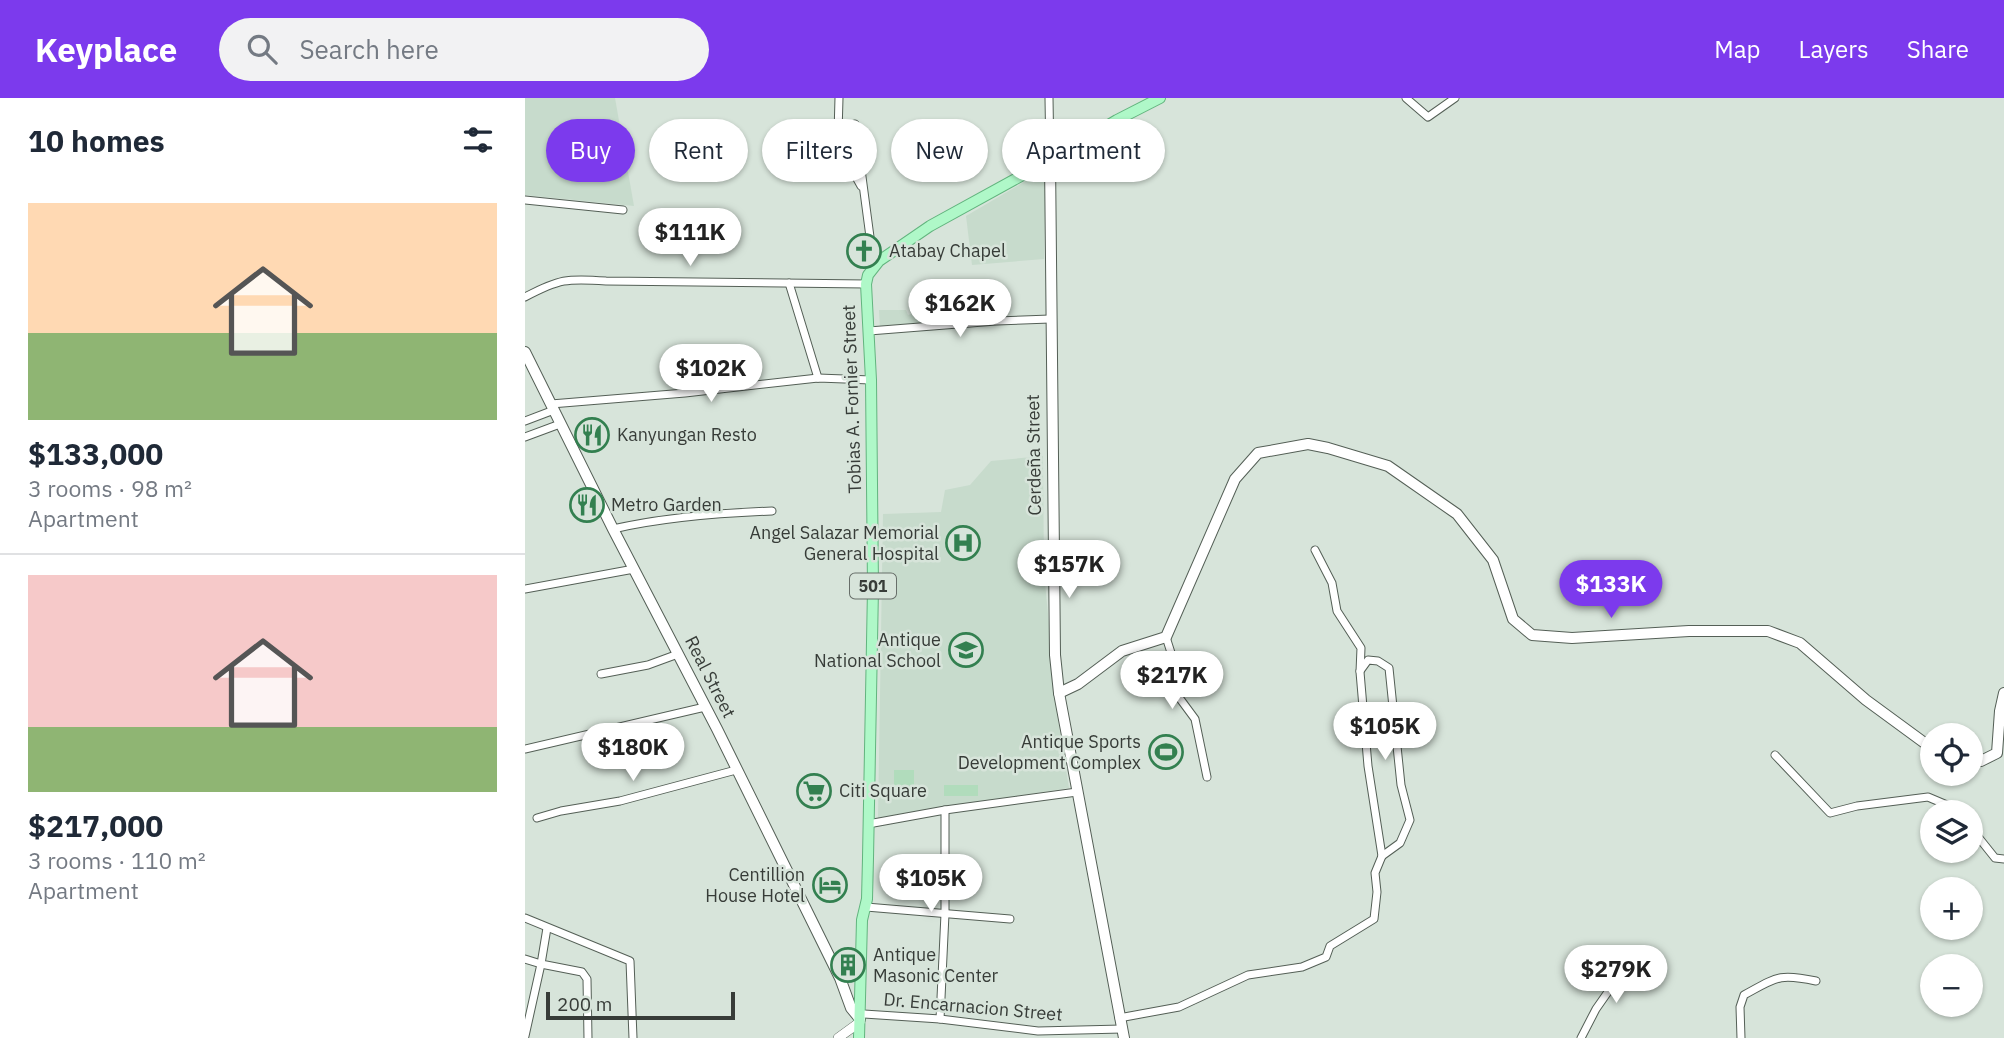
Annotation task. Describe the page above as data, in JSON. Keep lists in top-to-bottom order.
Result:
{
  "streets": {
    "main road": [
      "Tobias A. Fornier Street",
      "Cerdeña Street",
      "501",
      "Real Street"
    ],
    "street": ["Dr. Encarnacion Street"]
  },
  "crossings": [
    ["Tobias A. Fornier Street", "Real Street"],
    ["Tobias A. Fornier Street", "Dr. Encarnacion Street"],
    ["Cerdeña Street", "Dr. Encarnacion Street"],
    ["Real Street", "Dr. Encarnacion Street"]
  ],
  "places": {
    "church": ["Atabay Chapel"],
    "restaurant": ["Kanyungan Resto", "Metro Garden"],
    "hospital": ["Angel Salazar Memorial General Hospital"],
    "school or university": ["Antique National School"],
    "sports": ["Antique Sports Development Complex"],
    "supermarket": ["Citi Square"],
    "hotel": ["Centillion House Hotel"],
    "building": ["Antique Masonic Center"]
  },
  "scale_bar": "200 m",
  "page": {
    "header": "Keyplace",
    "search": "Search here",
    "nav": ["Map", "Layers", "Share"],
    "heading": "10 homes",
    "chip": [
      "Buy",
      "Rent",
      "Filters",
      "New",
      "Apartment"
    ],
    "list": [
      {
        "name": "$133,000",
        "note": "3 rooms · 98 m² · Apartment"
      },
      {
        "name": "$217,000",
        "note": "3 rooms · 110 m² · Apartment"
      }
    ],
    "price": [
      "$111K",
      "$162K",
      "$102K",
      "$157K",
      "$133K",
      "$217K",
      "$105K",
      "$180K",
      "$105K",
      "$279K"
    ],
    "map_buttons": ["+", "−"],
    "scale": "200 m"
  }
}
